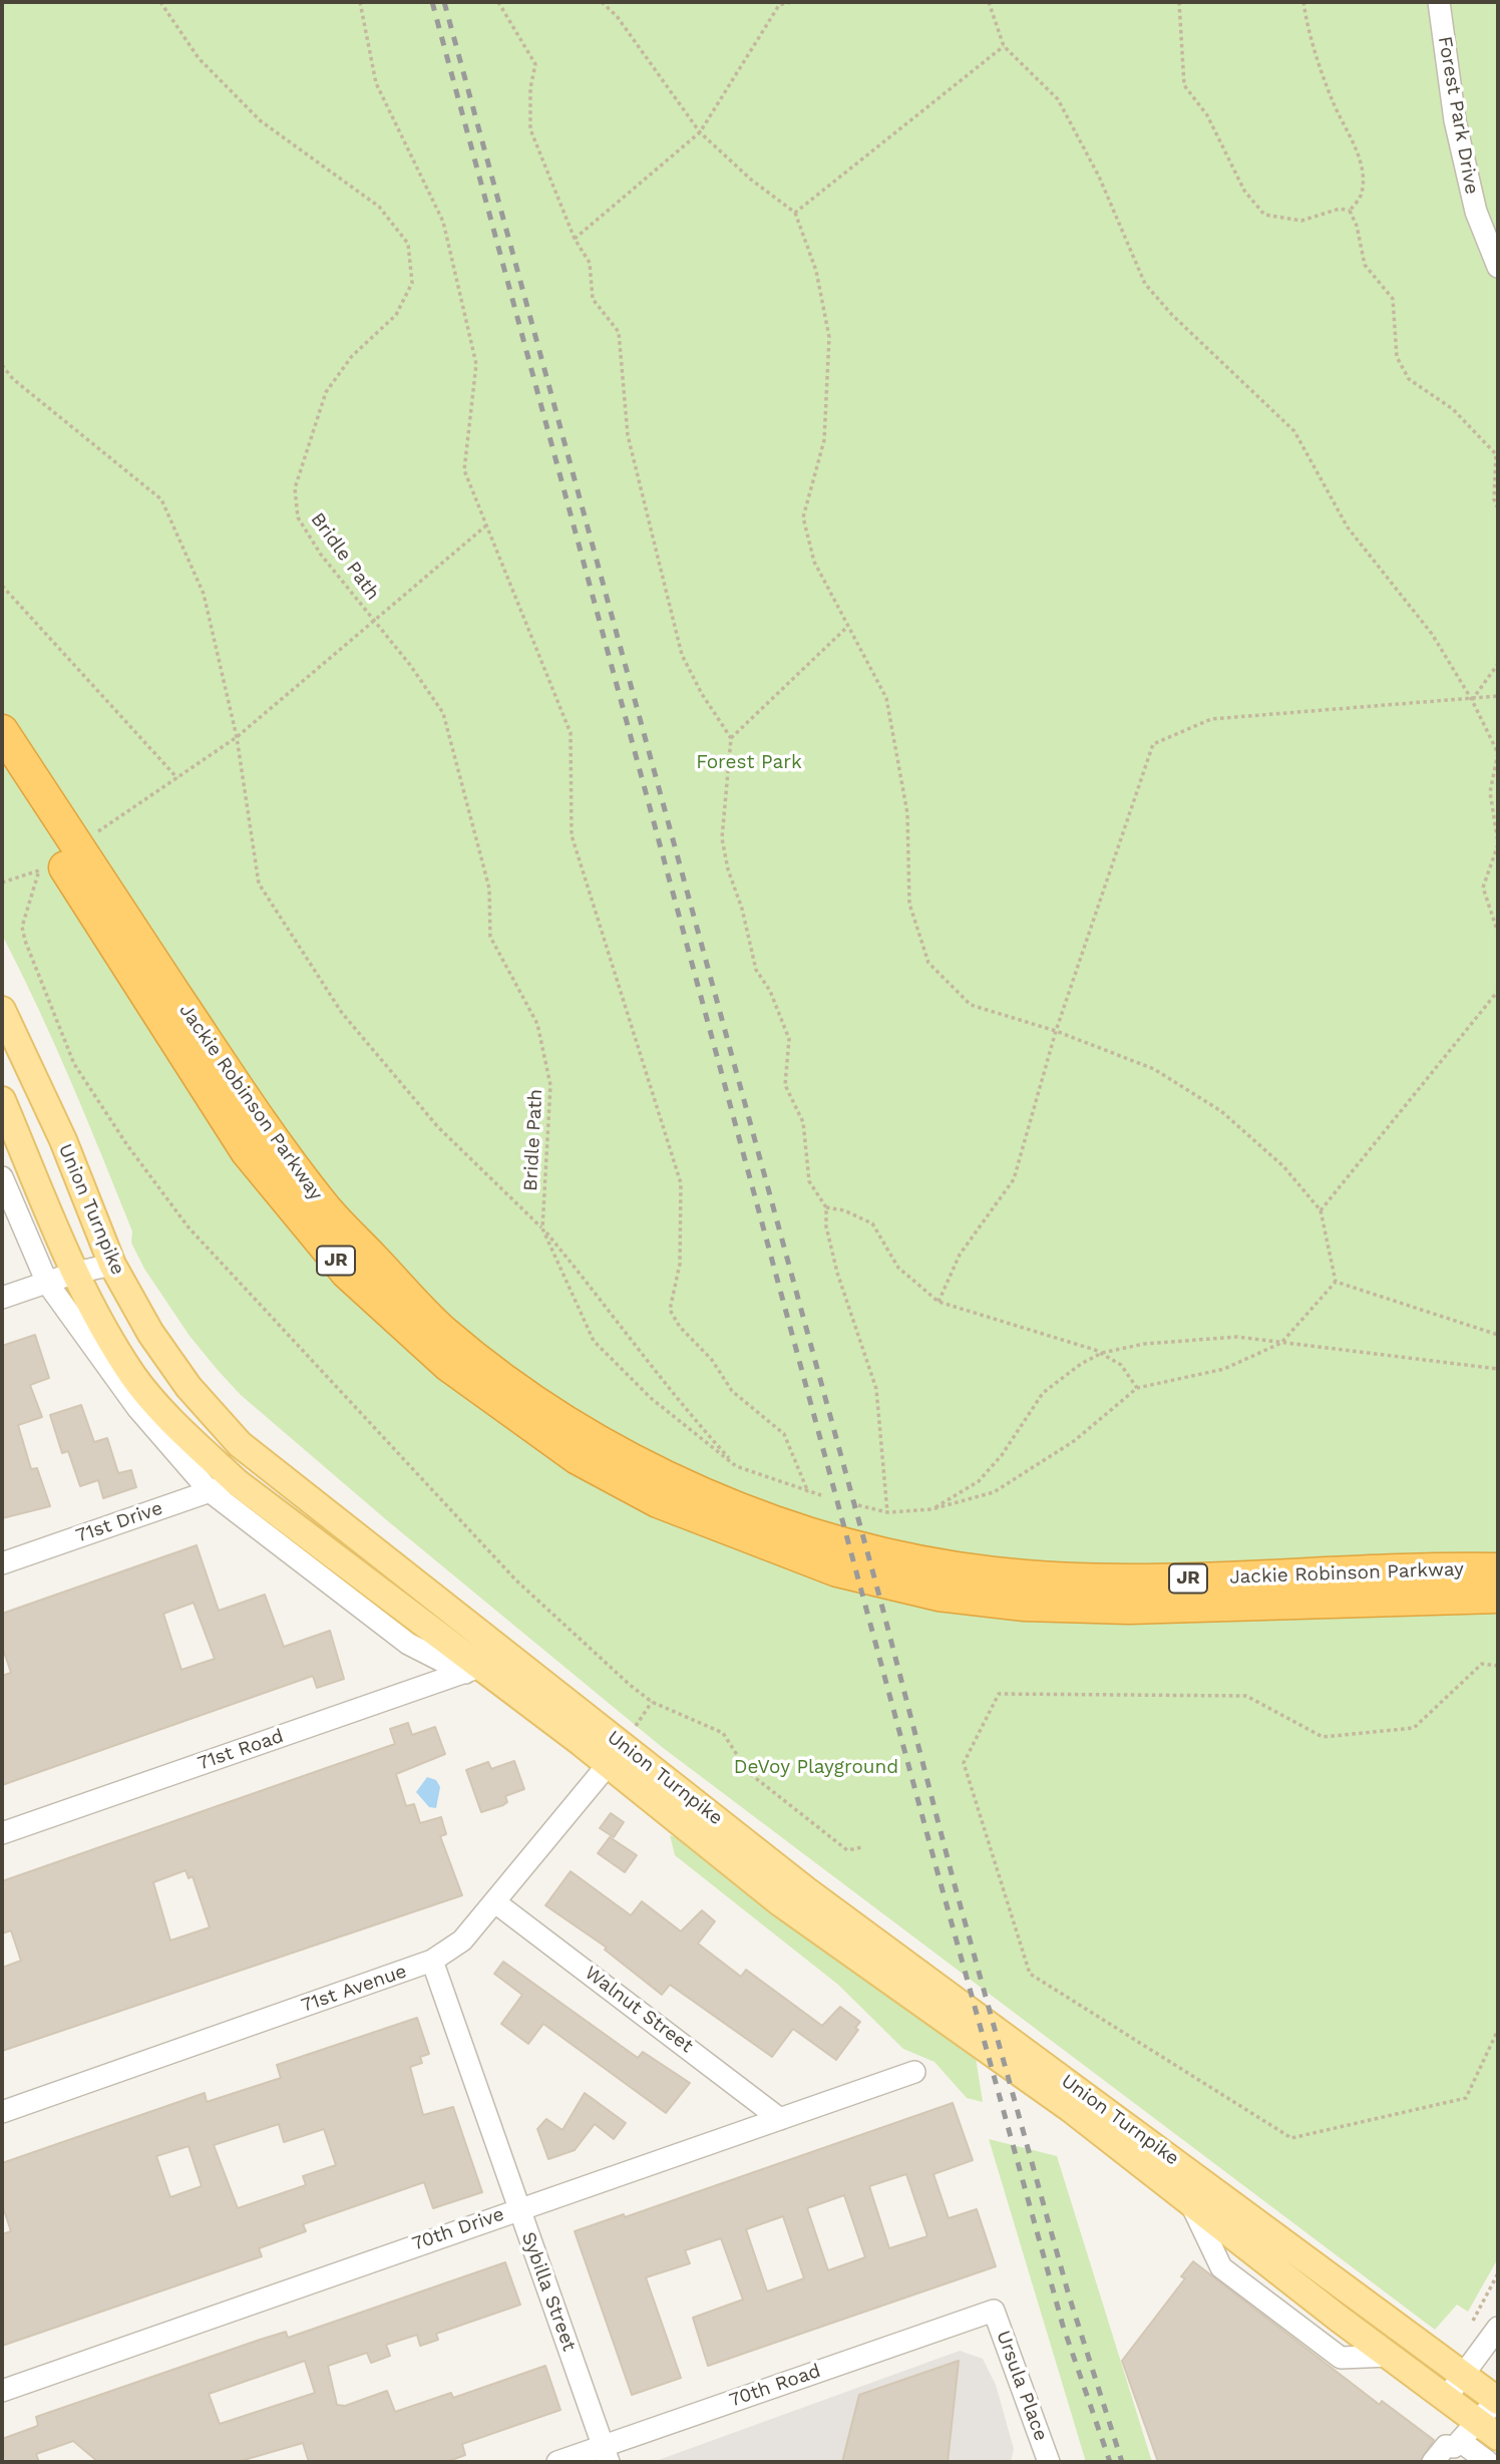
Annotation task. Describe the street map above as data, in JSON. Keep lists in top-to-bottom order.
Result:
{
  "streets": {
    "highway": ["Jackie Robinson Parkway", "JR"],
    "main road": ["Union Turnpike"],
    "street": [
      "Forest Park Drive",
      "71st Drive",
      "71st Road",
      "71st Avenue",
      "Walnut Street",
      "70th Drive",
      "Sybilla Street",
      "70th Road",
      "Ursula Place"
    ],
    "path": ["Bridle Path"]
  },
  "crossings": [
    ["Union Turnpike", "71st Drive"],
    ["Union Turnpike", "71st Road"],
    ["Union Turnpike", "71st Avenue"],
    ["71st Avenue", "Walnut Street"],
    ["71st Avenue", "Sybilla Street"],
    ["Walnut Street", "70th Drive"],
    ["70th Drive", "Sybilla Street"],
    ["Sybilla Street", "70th Road"],
    ["70th Road", "Ursula Place"]
  ],
  "parks": ["Forest Park", "DeVoy Playground"]
}
